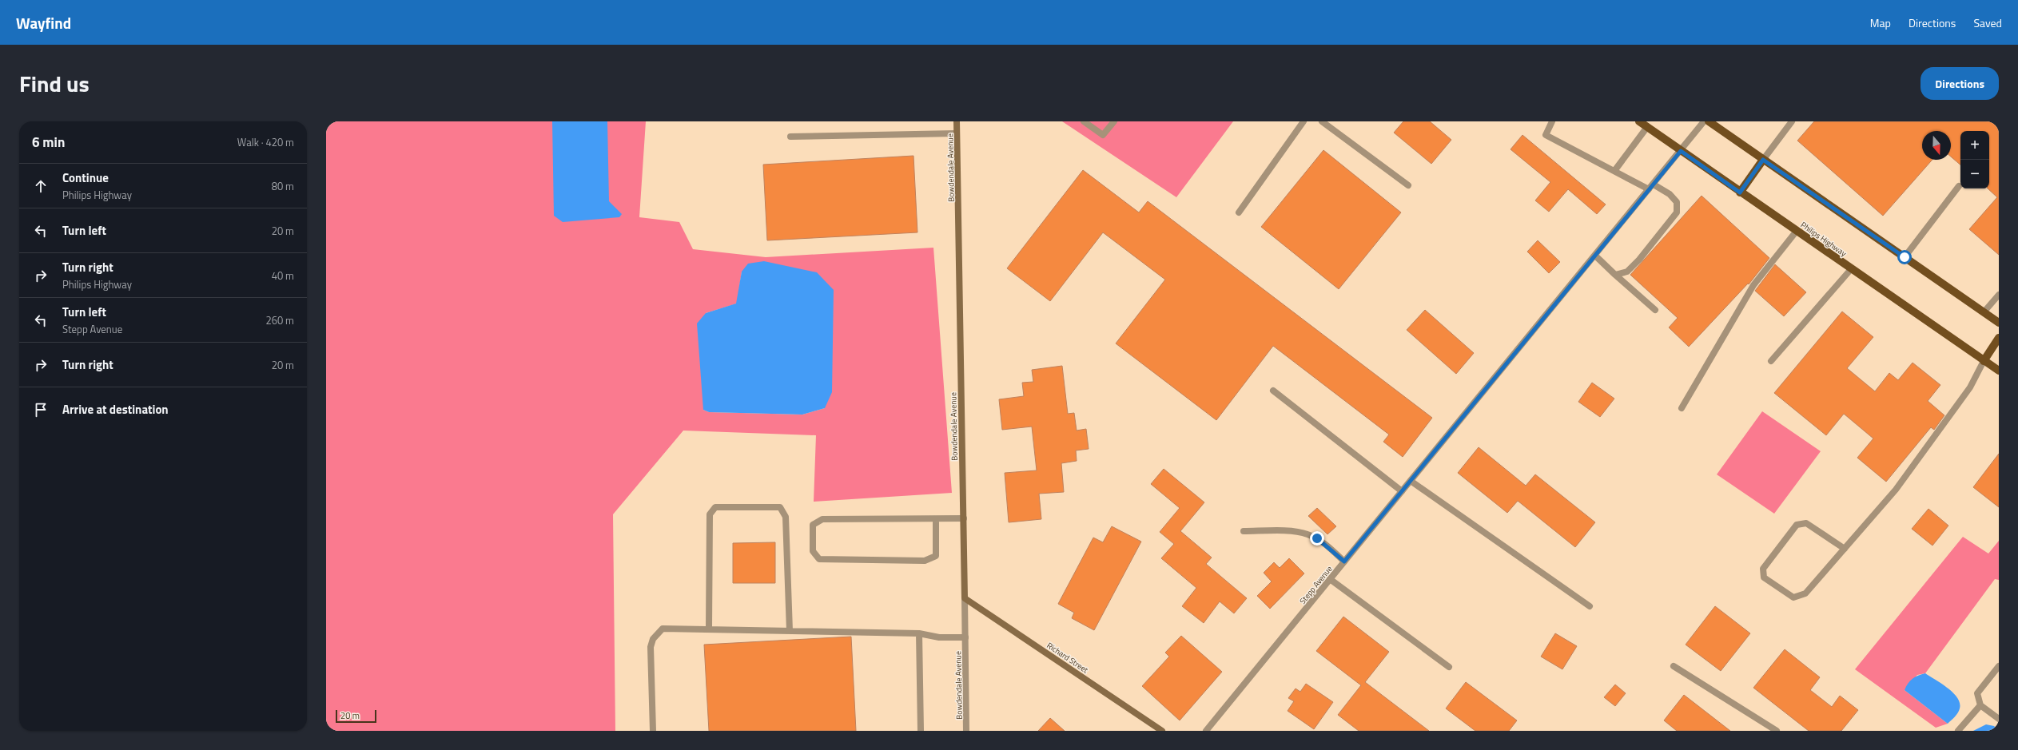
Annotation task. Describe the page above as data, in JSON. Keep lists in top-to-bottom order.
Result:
{
  "streets": {
    "main road": ["Philips Highway"],
    "street": ["Bowdendale Avenue", "Stepp Avenue", "Richard Street"]
  },
  "crossings": [
    ["Bowdendale Avenue", "Richard Street"],
    ["Philips Highway", "Stepp Avenue"]
  ],
  "scale_bar": "20 m",
  "north": "bottom",
  "page": {
    "header": "Wayfind",
    "nav": ["Map", "Directions", "Saved"],
    "title": "Find us",
    "buttons": "Directions",
    "heading": ["6 min", "Walk · 420 m"],
    "map_buttons": ["+", "−"],
    "list": [
      ["Continue", "Philips Highway", "80 m"],
      ["Turn left", "20 m"],
      ["Turn right", "Philips Highway", "40 m"],
      ["Turn left", "Stepp Avenue", "260 m"],
      ["Turn right", "20 m"],
      "Arrive at destination"
    ],
    "scale": "20 m"
  }
}
